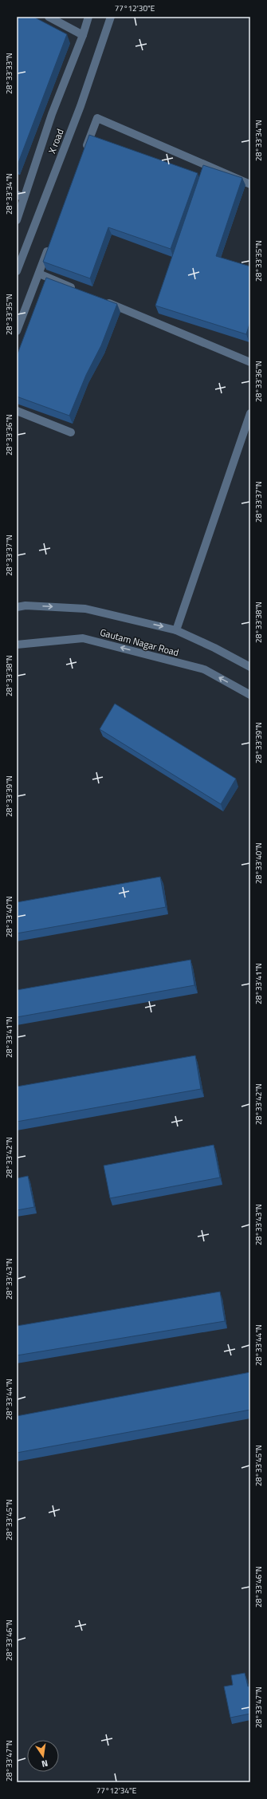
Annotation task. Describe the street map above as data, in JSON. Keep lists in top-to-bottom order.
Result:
{
  "streets": {
    "street": ["X road", "Gautam Nagar Road"]
  },
  "north": "bottom",
  "coordinates": [
    "77°12'30\"E",
    "28°33'33\"N",
    "28°33'34\"N",
    "28°33'35\"N",
    "28°33'36\"N",
    "28°33'37\"N",
    "28°33'38\"N",
    "28°33'39\"N",
    "28°33'40\"N",
    "28°33'41\"N",
    "28°33'42\"N",
    "28°33'43\"N",
    "28°33'44\"N",
    "28°33'45\"N",
    "28°33'46\"N",
    "28°33'47\"N",
    "77°12'34\"E"
  ]
}
